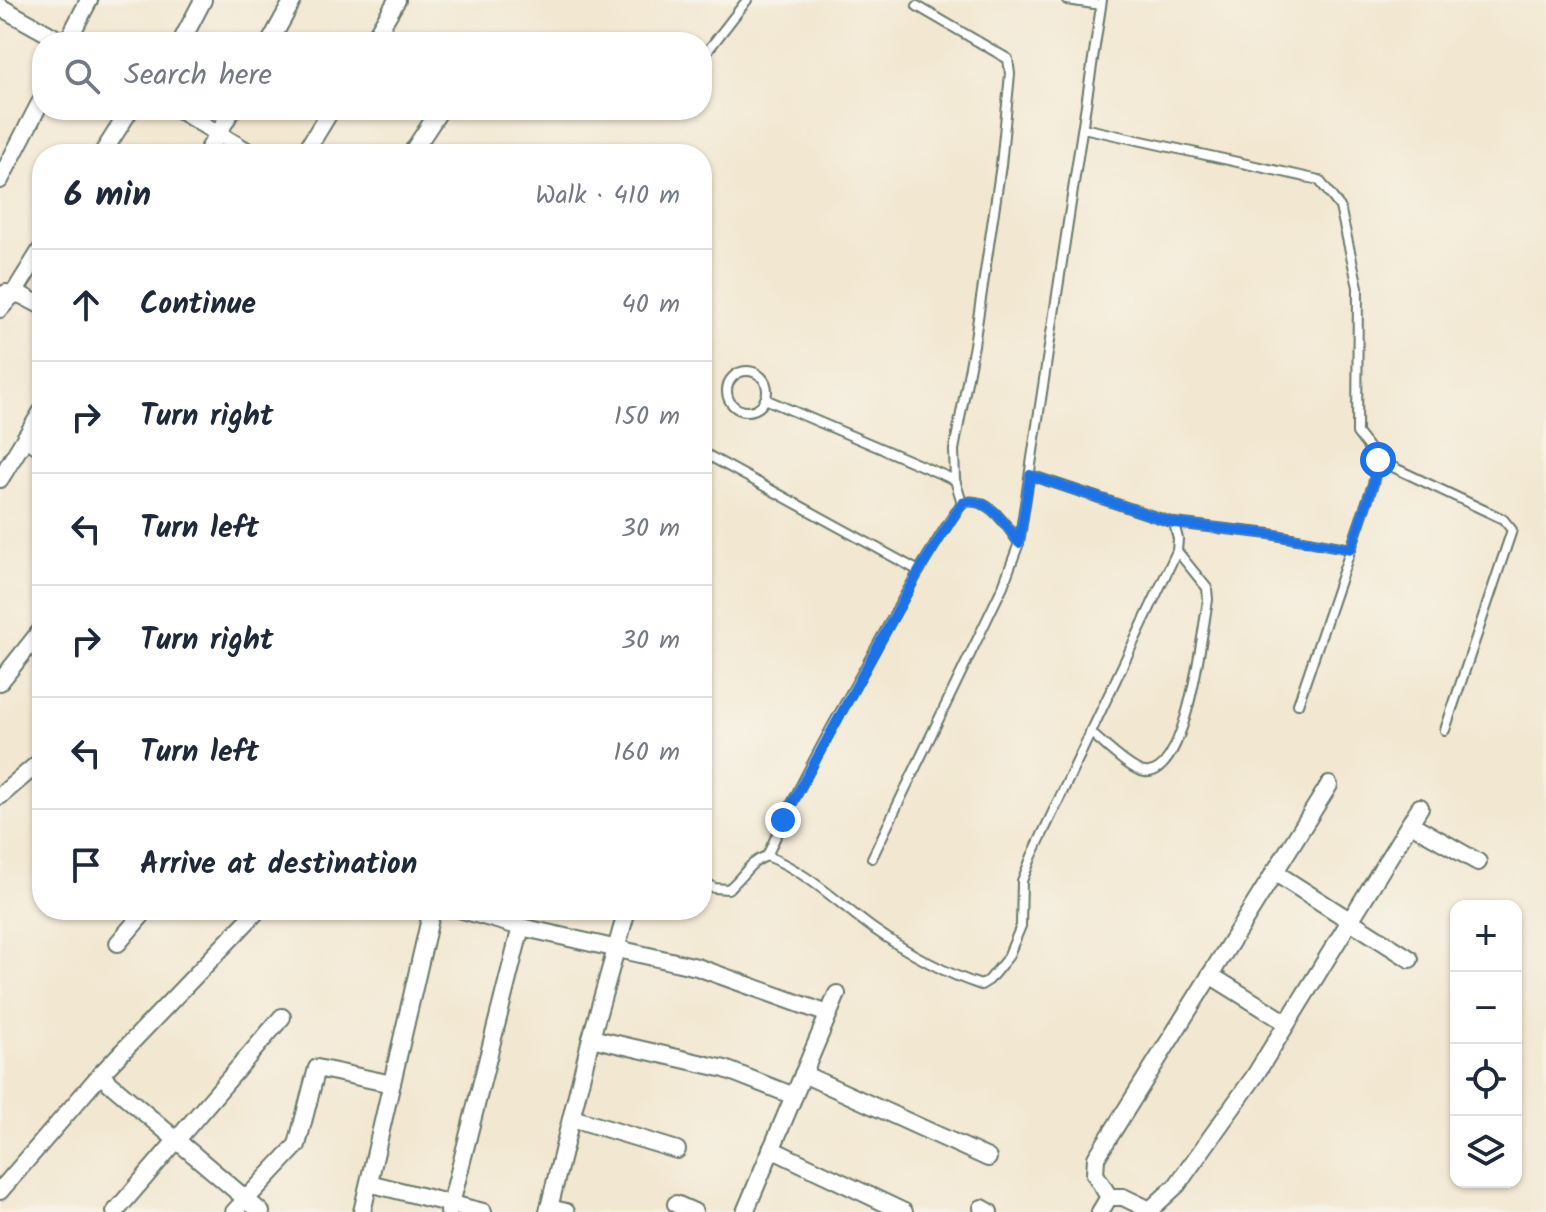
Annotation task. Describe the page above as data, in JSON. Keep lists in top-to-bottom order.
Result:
{
  "page": {
    "search": "Search here",
    "heading": ["6 min", "Walk · 410 m"],
    "list": [
      ["Continue", "40 m"],
      ["Turn right", "150 m"],
      ["Turn left", "30 m"],
      ["Turn right", "30 m"],
      ["Turn left", "160 m"],
      "Arrive at destination"
    ],
    "map_buttons": ["+", "−"]
  }
}
